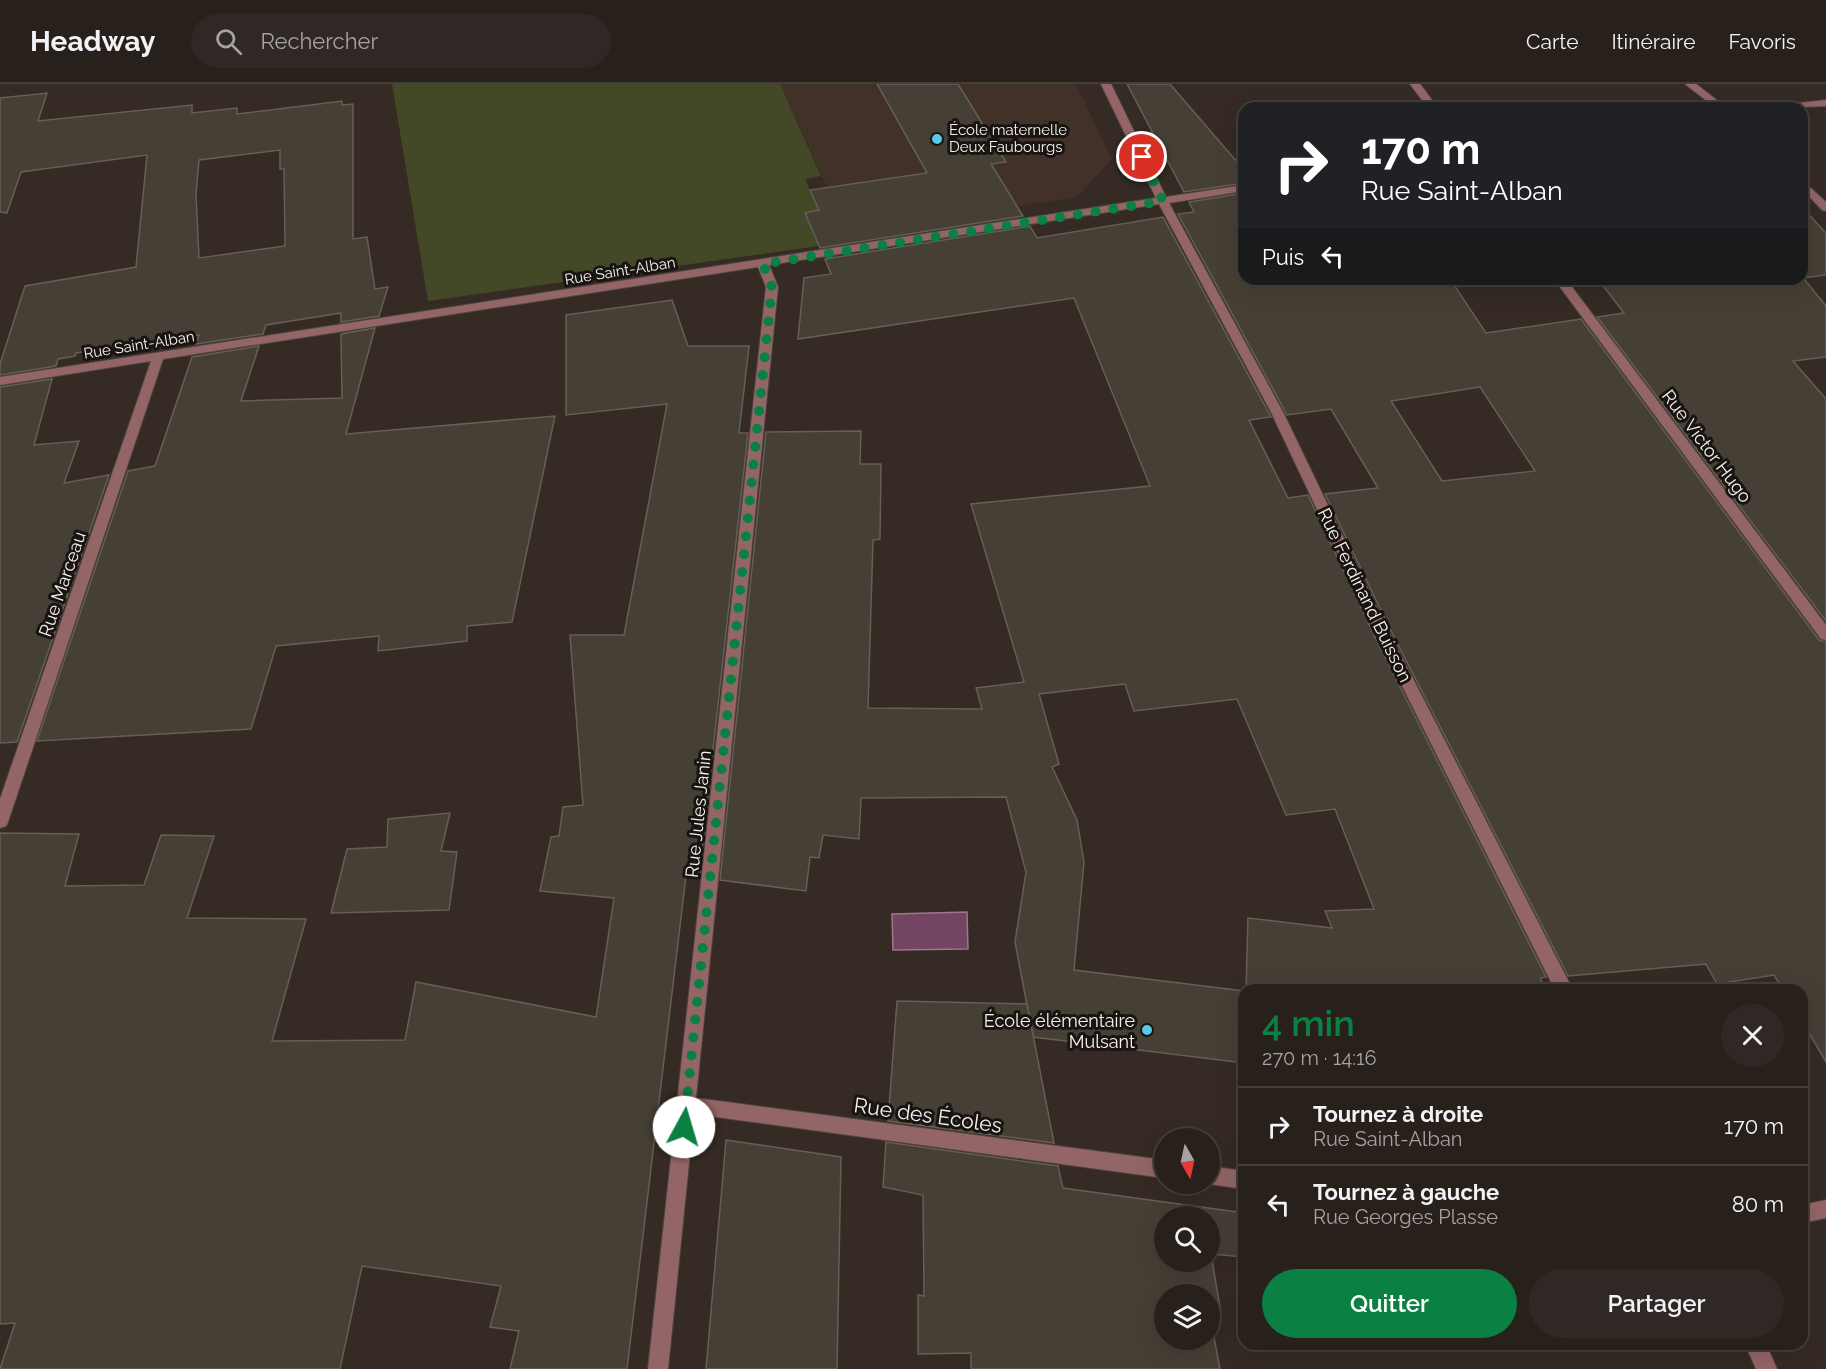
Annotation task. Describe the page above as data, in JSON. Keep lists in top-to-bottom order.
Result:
{
  "streets": {
    "street": [
      "Rue Saint-Alban",
      "Rue Victor Hugo",
      "Rue Marceau",
      "Rue Ferdinand Buisson",
      "Rue Jules Janin",
      "Rue des Écoles"
    ]
  },
  "crossings": [
    ["Rue Saint-Alban", "Rue Marceau"],
    ["Rue Saint-Alban", "Rue Ferdinand Buisson"],
    ["Rue Saint-Alban", "Rue Jules Janin"],
    ["Rue Jules Janin", "Rue des Écoles"]
  ],
  "places": ["École maternelle Deux Faubourgs", "École élémentaire Mulsant"],
  "north": "bottom",
  "page": {
    "header": "Headway",
    "search": "Rechercher",
    "nav": ["Carte", "Itinéraire", "Favoris"],
    "turn": ["170 m", "Rue Saint-Alban"],
    "then": "Puis",
    "heading": ["4 min", "270 m · 14:16"],
    "list": [
      {
        "name": "Tournez à droite",
        "note": "Rue Saint-Alban",
        "value": "170 m"
      },
      {
        "name": "Tournez à gauche",
        "note": "Rue Georges Plasse",
        "value": "80 m"
      }
    ],
    "buttons": ["Quitter", "Partager"]
  }
}
